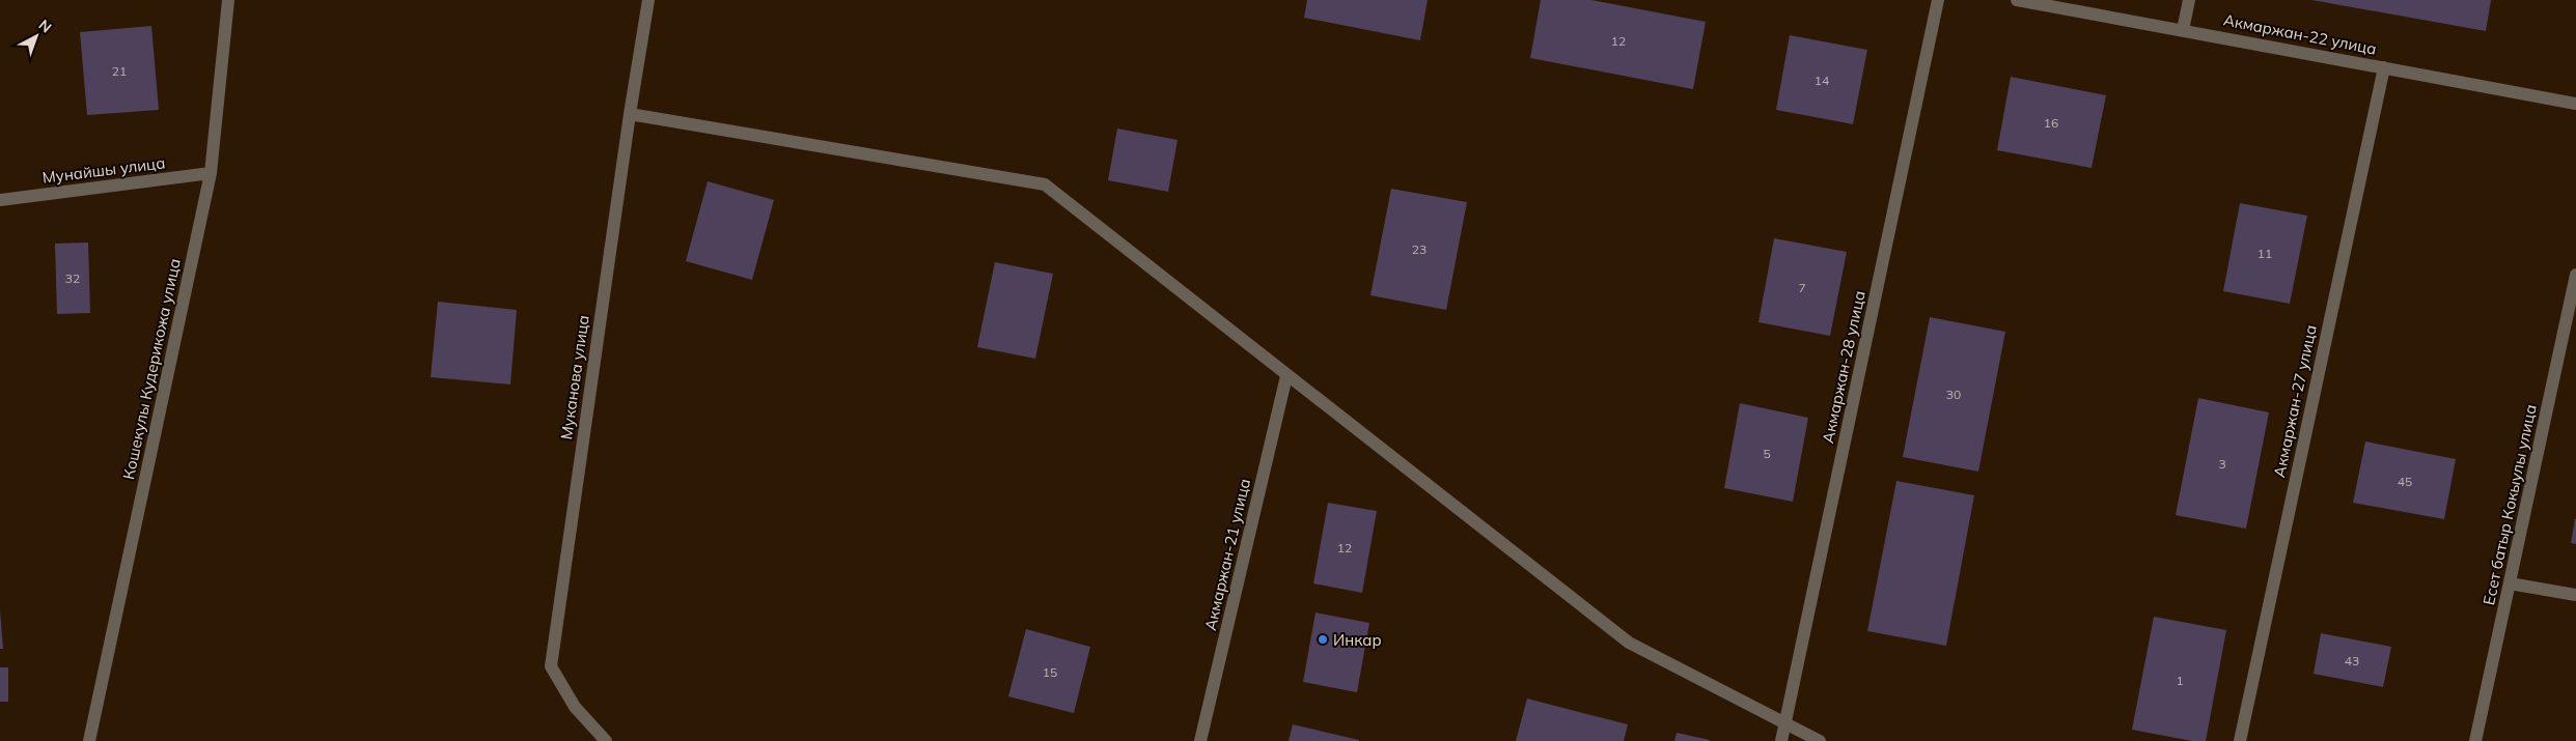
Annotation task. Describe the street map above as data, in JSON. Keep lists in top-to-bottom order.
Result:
{
  "streets": {
    "street": [
      "Акмаржан-22 улица",
      "Мунайшы улица",
      "Акмаржан-28 улица",
      "Кошекулы Кудерикожа улица",
      "Муканова улица",
      "Акмаржан-27 улица",
      "Есет батыр Кокыулы улица",
      "Акмаржан-21 улица"
    ]
  },
  "crossings": [
    ["Акмаржан-22 улица", "Акмаржан-27 улица"],
    ["Мунайшы улица", "Кошекулы Кудерикожа улица"]
  ],
  "places": ["Инкар"],
  "house_numbers": [
    "12",
    "21",
    "14",
    "16",
    "23",
    "11",
    "32",
    "7",
    "30",
    "5",
    "3",
    "45",
    "12",
    "43",
    "15",
    "1"
  ],
  "north": "top right"
}
